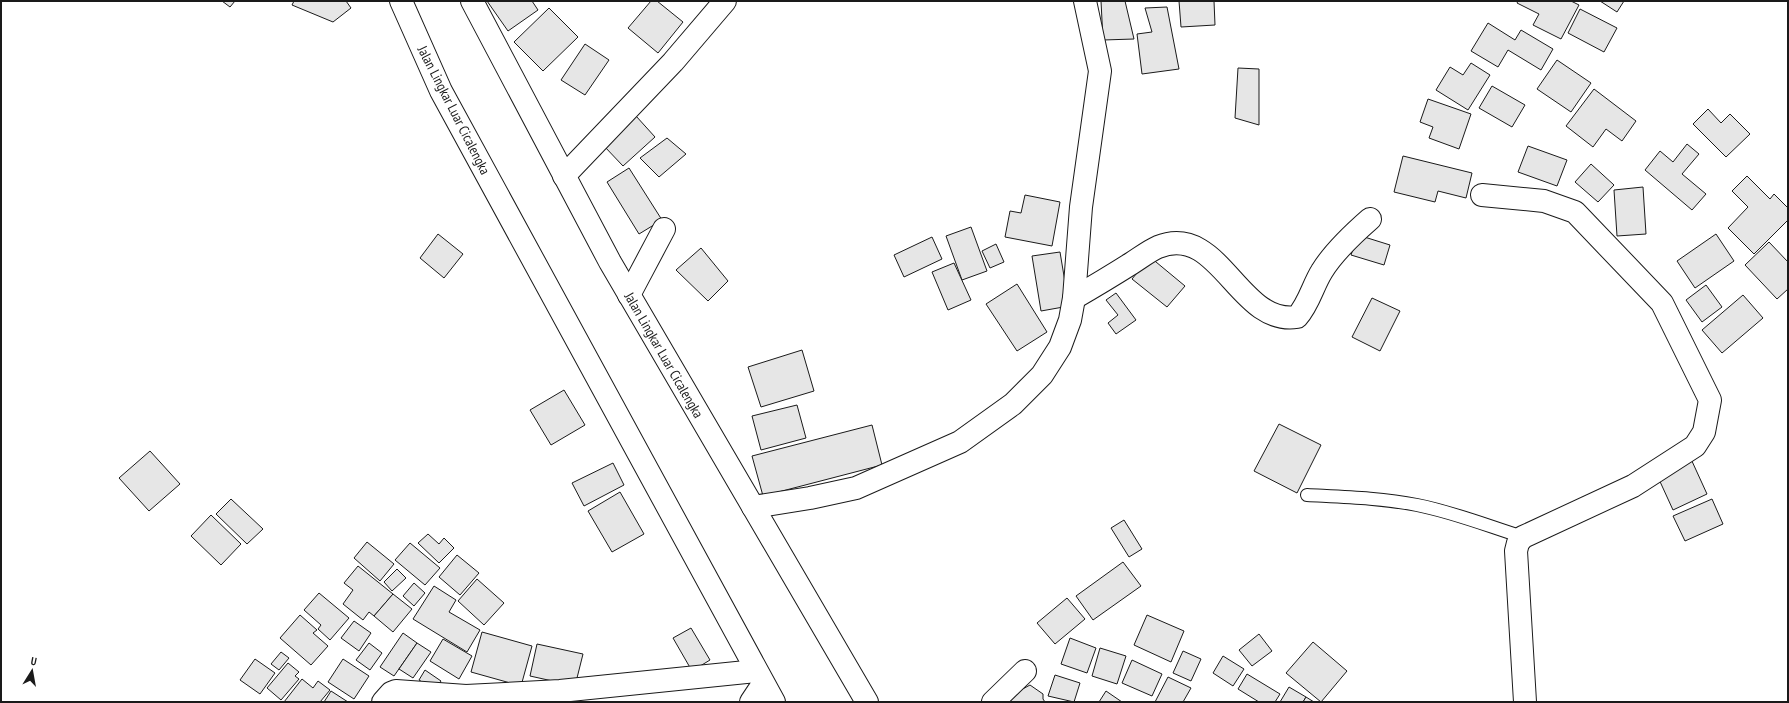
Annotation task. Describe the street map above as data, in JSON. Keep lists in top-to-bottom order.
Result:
{
  "streets": {
    "main road": ["Jalan Lingkar Luar Cicalengka"]
  },
  "north": "top"
}
